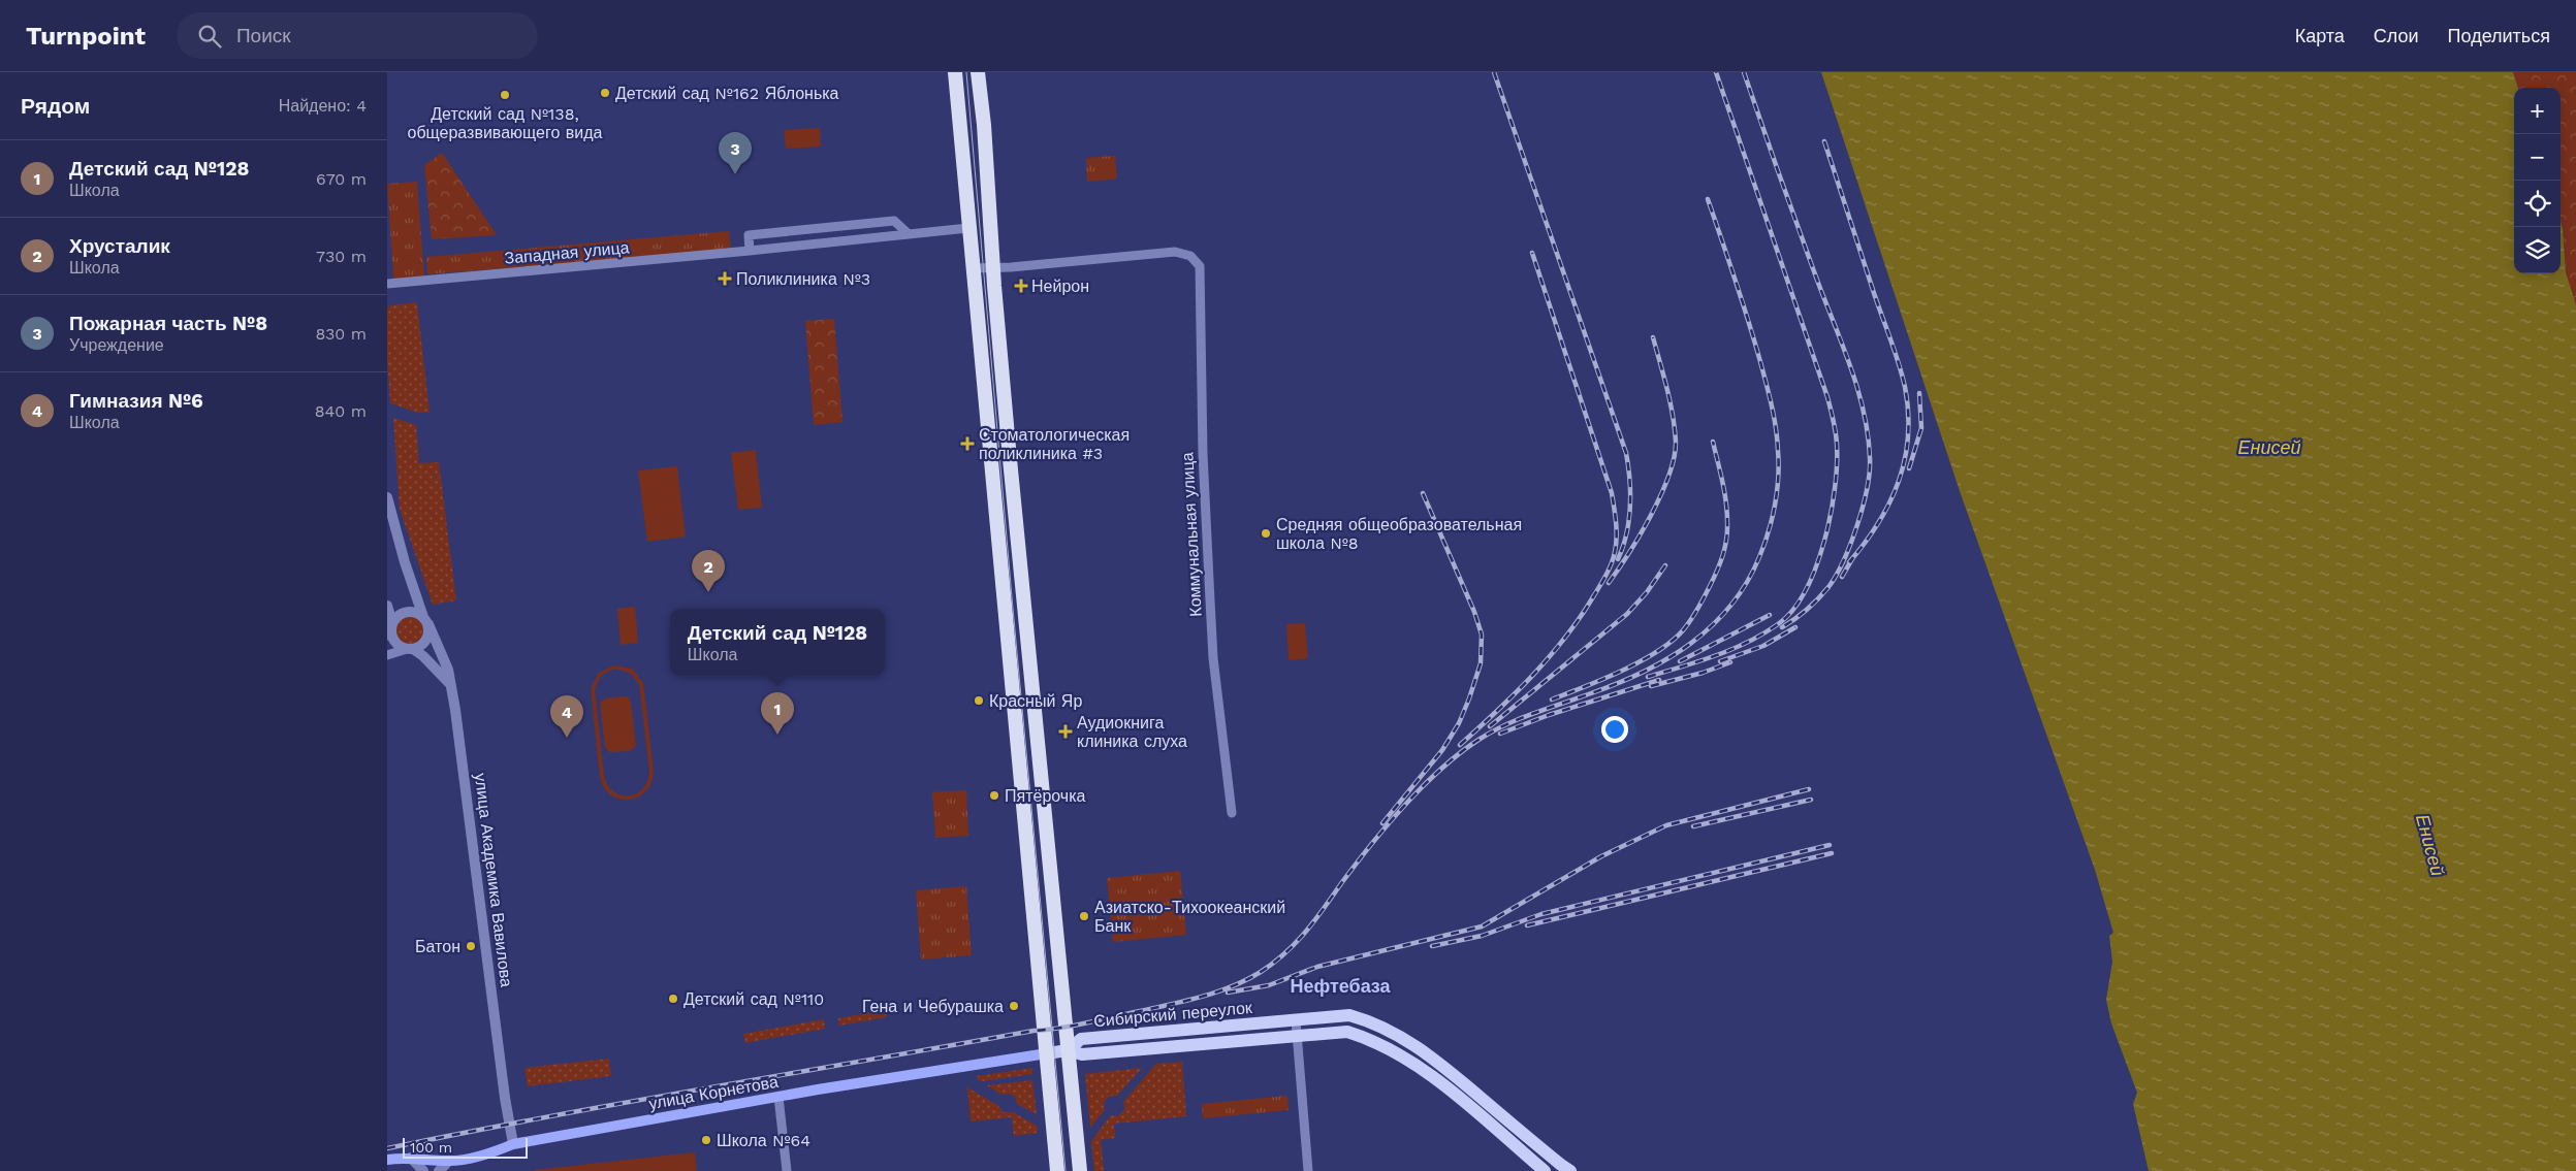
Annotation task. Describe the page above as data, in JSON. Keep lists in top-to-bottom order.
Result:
{
  "streets": {
    "main road": ["Сибирский переулок", "улица Корнетова"],
    "street": ["Западная улица", "Коммунальная улица", "улица Академика Вавилова"]
  },
  "crossings": [
    ["улица Академика Вавилова", "улица Корнетова"]
  ],
  "districts": ["Нефтебаза"],
  "water": ["Енисей"],
  "places": {
    "other": [
      "Детский сад №162 Яблонька",
      "Детский сад №138, общеразвивающего вида",
      "Средняя общеобразовательная школа №8",
      "Красный Яр",
      "Пятёрочка",
      "Азиатско-Тихоокеанский Банк",
      "Батон",
      "Детский сад №110",
      "Гена и Чебурашка",
      "Школа №64"
    ],
    "health": [
      "Поликлиника №3",
      "Нейрон",
      "Стоматологическая поликлиника #3",
      "Аудиокнига клиника слуха"
    ]
  },
  "scale_bar": "100 m",
  "page": {
    "header": "Turnpoint",
    "search": "Поиск",
    "nav": ["Карта", "Слои", "Поделиться"],
    "heading": ["Рядом", "Найдено: 4"],
    "map_buttons": ["+", "−"],
    "pins": [
      "3",
      "2",
      "1",
      "4"
    ],
    "list": [
      {
        "mark": "1",
        "name": "Детский сад №128",
        "note": "Школа",
        "value": "670 m"
      },
      {
        "mark": "2",
        "name": "Хрусталик",
        "note": "Школа",
        "value": "730 m"
      },
      {
        "mark": "3",
        "name": "Пожарная часть №8",
        "note": "Учреждение",
        "value": "830 m"
      },
      {
        "mark": "4",
        "name": "Гимназия №6",
        "note": "Школа",
        "value": "840 m"
      }
    ],
    "popup": ["Детский сад №128", "Школа"],
    "scale": "100 m"
  }
}
